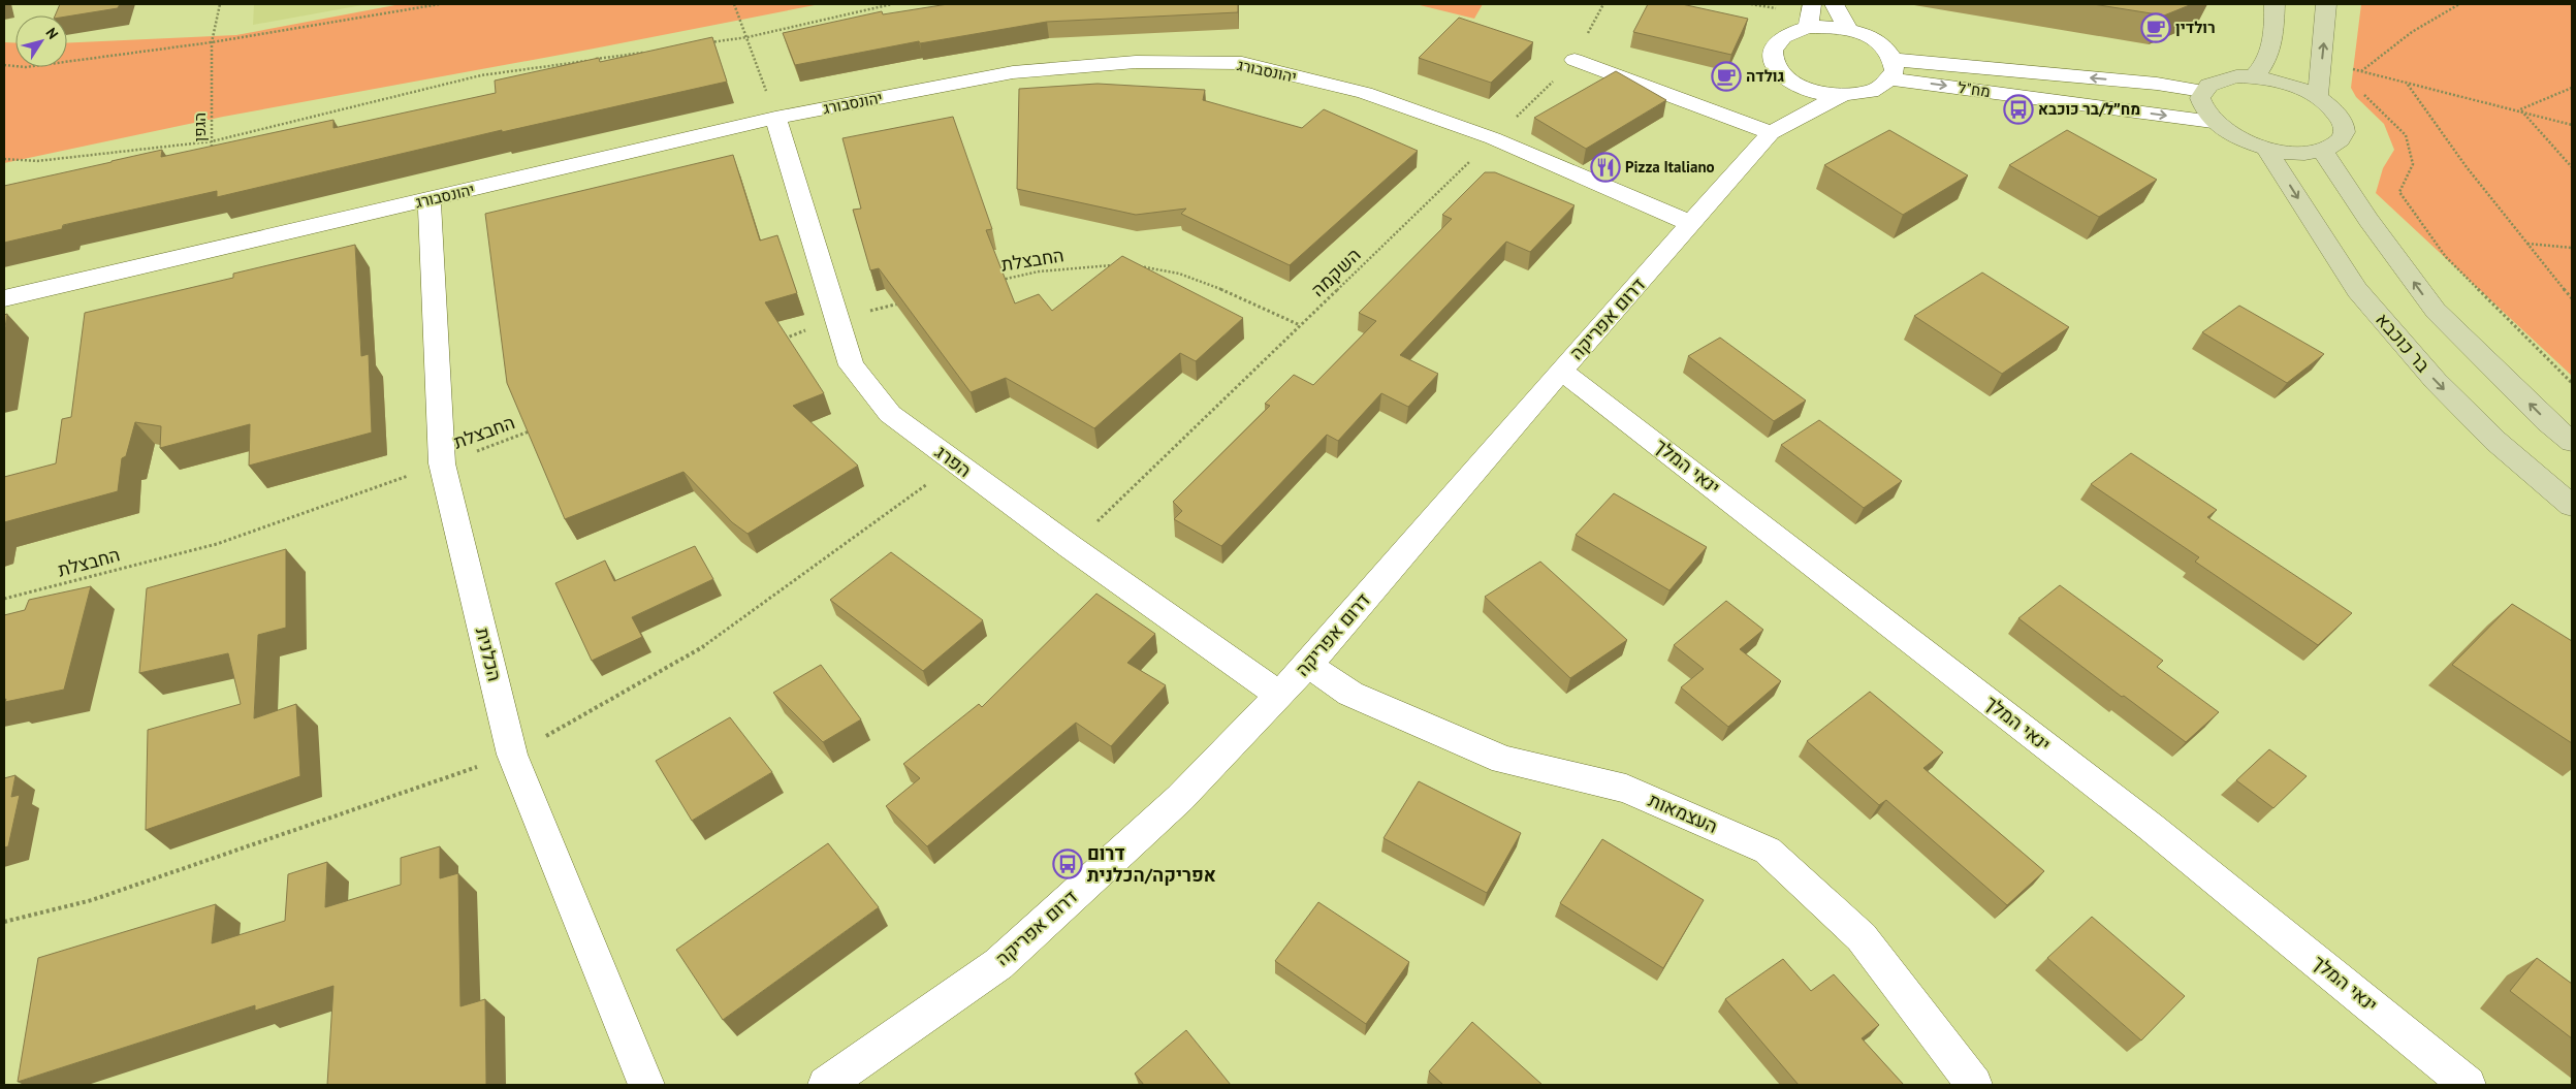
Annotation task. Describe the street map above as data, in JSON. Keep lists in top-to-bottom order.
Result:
{
  "streets": {
    "main road": ["בר כוכבא"],
    "street": [
      "יהונסבורג",
      "מח\"ל",
      "דרום אפריקה",
      "הפרג",
      "ינאי המלך",
      "הכלנית",
      "העצמאות"
    ],
    "path": ["הגפן", "החבצלת", "השקמה"]
  },
  "crossings": [
    ["יהונסבורג", "השקמה"],
    ["יהונסבורג", "דרום אפריקה"],
    ["יהונסבורג", "הפרג"],
    ["יהונסבורג", "הכלנית"],
    ["החבצלת", "הכלנית"],
    ["השקמה", "הפרג"],
    ["דרום אפריקה", "הפרג"],
    ["דרום אפריקה", "ינאי המלך"],
    ["דרום אפריקה", "העצמאות"]
  ],
  "places": {
    "cafe": ["רולדין", "גולדה"],
    "bus stop": ["מח״ל/בר כוכבא", "דרום אפריקה/הכלנית"],
    "restaurant": ["Pizza Italiano"]
  },
  "north": "top right"
}
